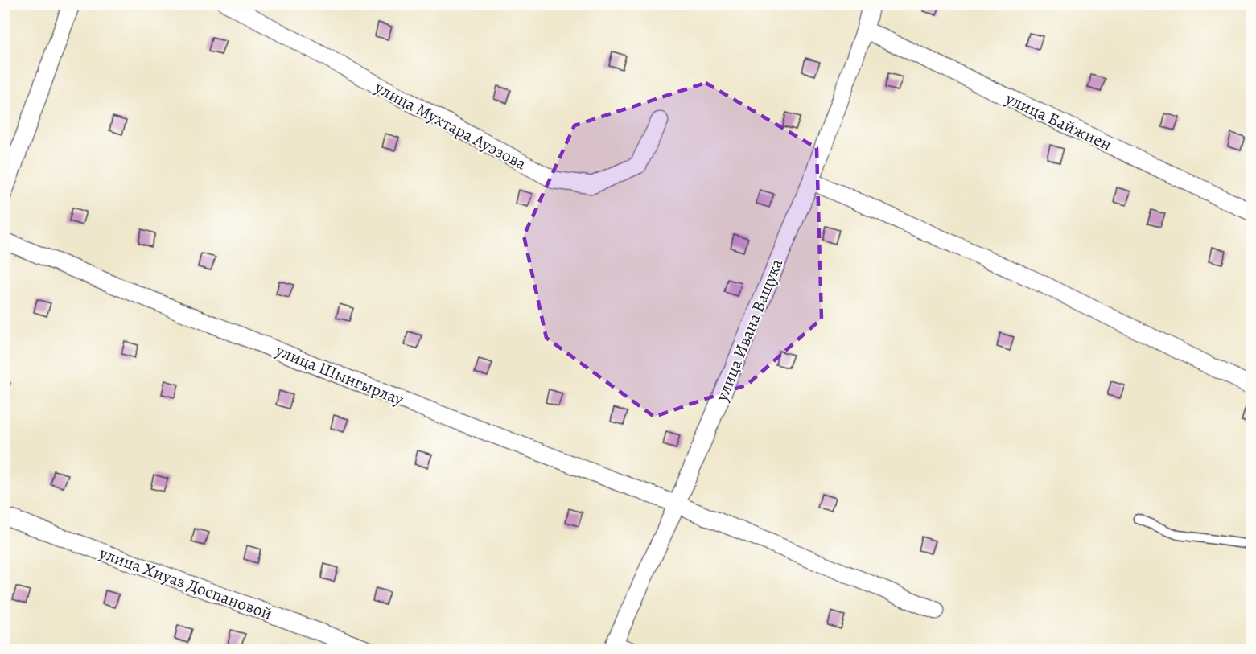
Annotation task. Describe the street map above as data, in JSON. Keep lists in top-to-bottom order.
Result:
{
  "streets": {
    "street": [
      "улица Байжиен",
      "улица Мухтара Ауэзова",
      "улица Ивана Ващука",
      "улица Шынгырлау",
      "улица Хиуаз Доспановой"
    ]
  },
  "crossings": [
    ["улица Байжиен", "улица Ивана Ващука"],
    ["улица Ивана Ващука", "улица Шынгырлау"]
  ]
}
